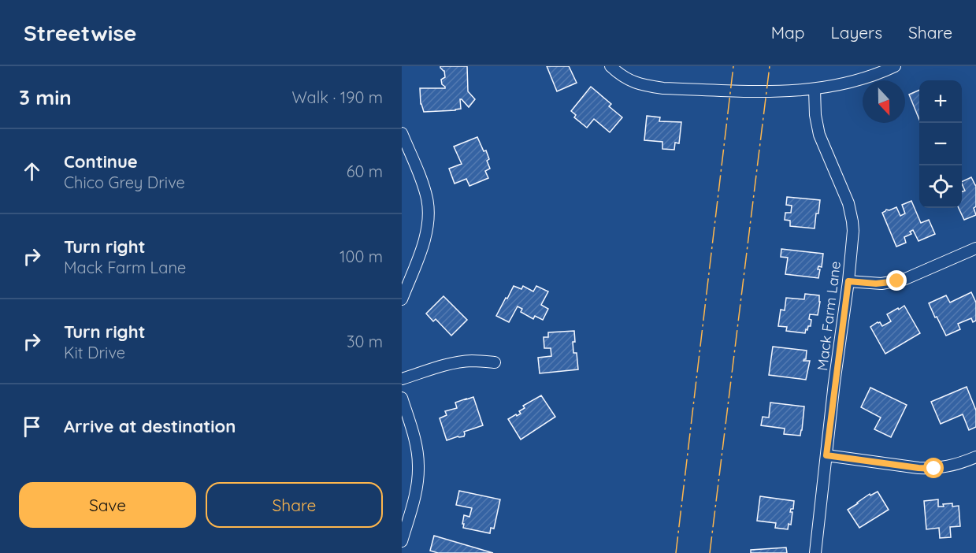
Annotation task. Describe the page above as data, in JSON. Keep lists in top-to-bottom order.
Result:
{
  "streets": {
    "street": ["Mack Farm Lane"]
  },
  "north": "bottom",
  "page": {
    "header": "Streetwise",
    "nav": ["Map", "Layers", "Share"],
    "heading": ["3 min", "Walk · 190 m"],
    "map_buttons": ["+", "−"],
    "list": [
      ["Continue", "Chico Grey Drive", "60 m"],
      ["Turn right", "Mack Farm Lane", "100 m"],
      ["Turn right", "Kit Drive", "30 m"],
      "Arrive at destination"
    ],
    "buttons": ["Save", "Share"]
  }
}
